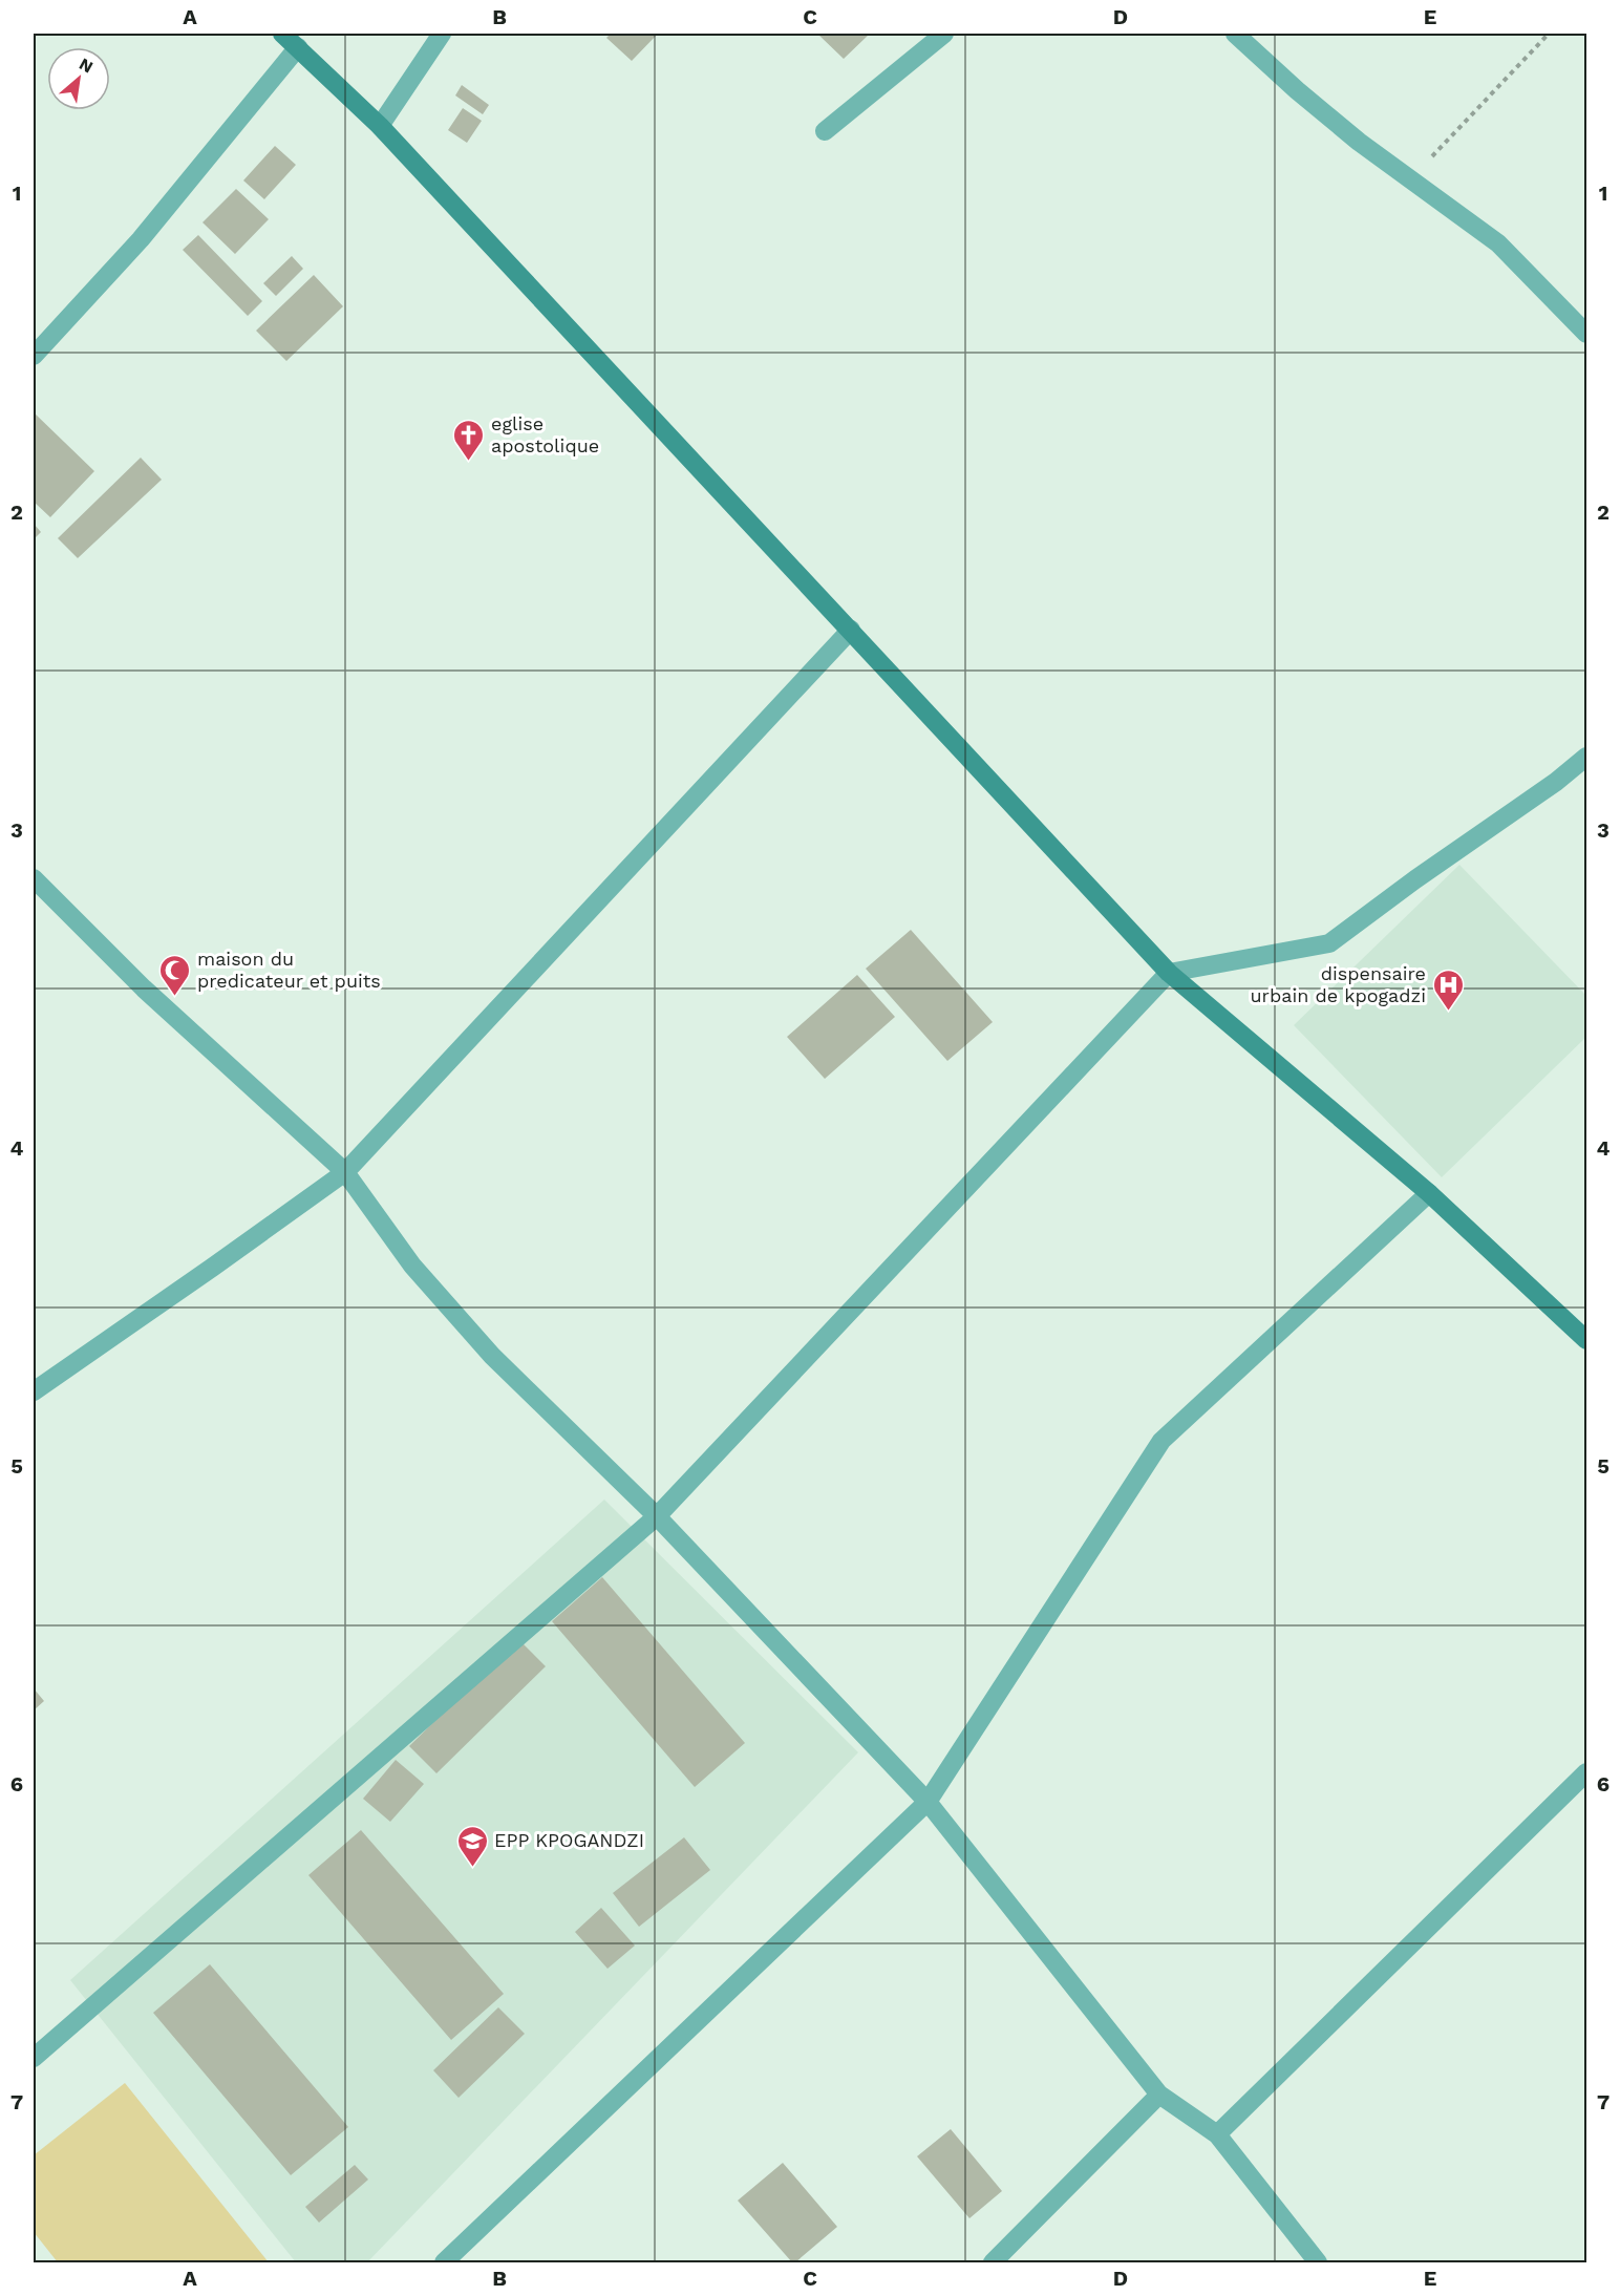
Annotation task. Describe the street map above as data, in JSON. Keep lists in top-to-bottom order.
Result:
{
  "places": {
    "church": ["eglise apostolique"],
    "mosque": ["maison du predicateur et puits"],
    "hospital": ["dispensaire urbain de kpogadzi"],
    "school or university": ["EPP KPOGANDZI"]
  },
  "north": "top right",
  "grid": {
    "columns": [
      "A",
      "B",
      "C",
      "D",
      "E"
    ],
    "rows": [
      "1",
      "2",
      "3",
      "4",
      "5",
      "6",
      "7"
    ]
  }
}
